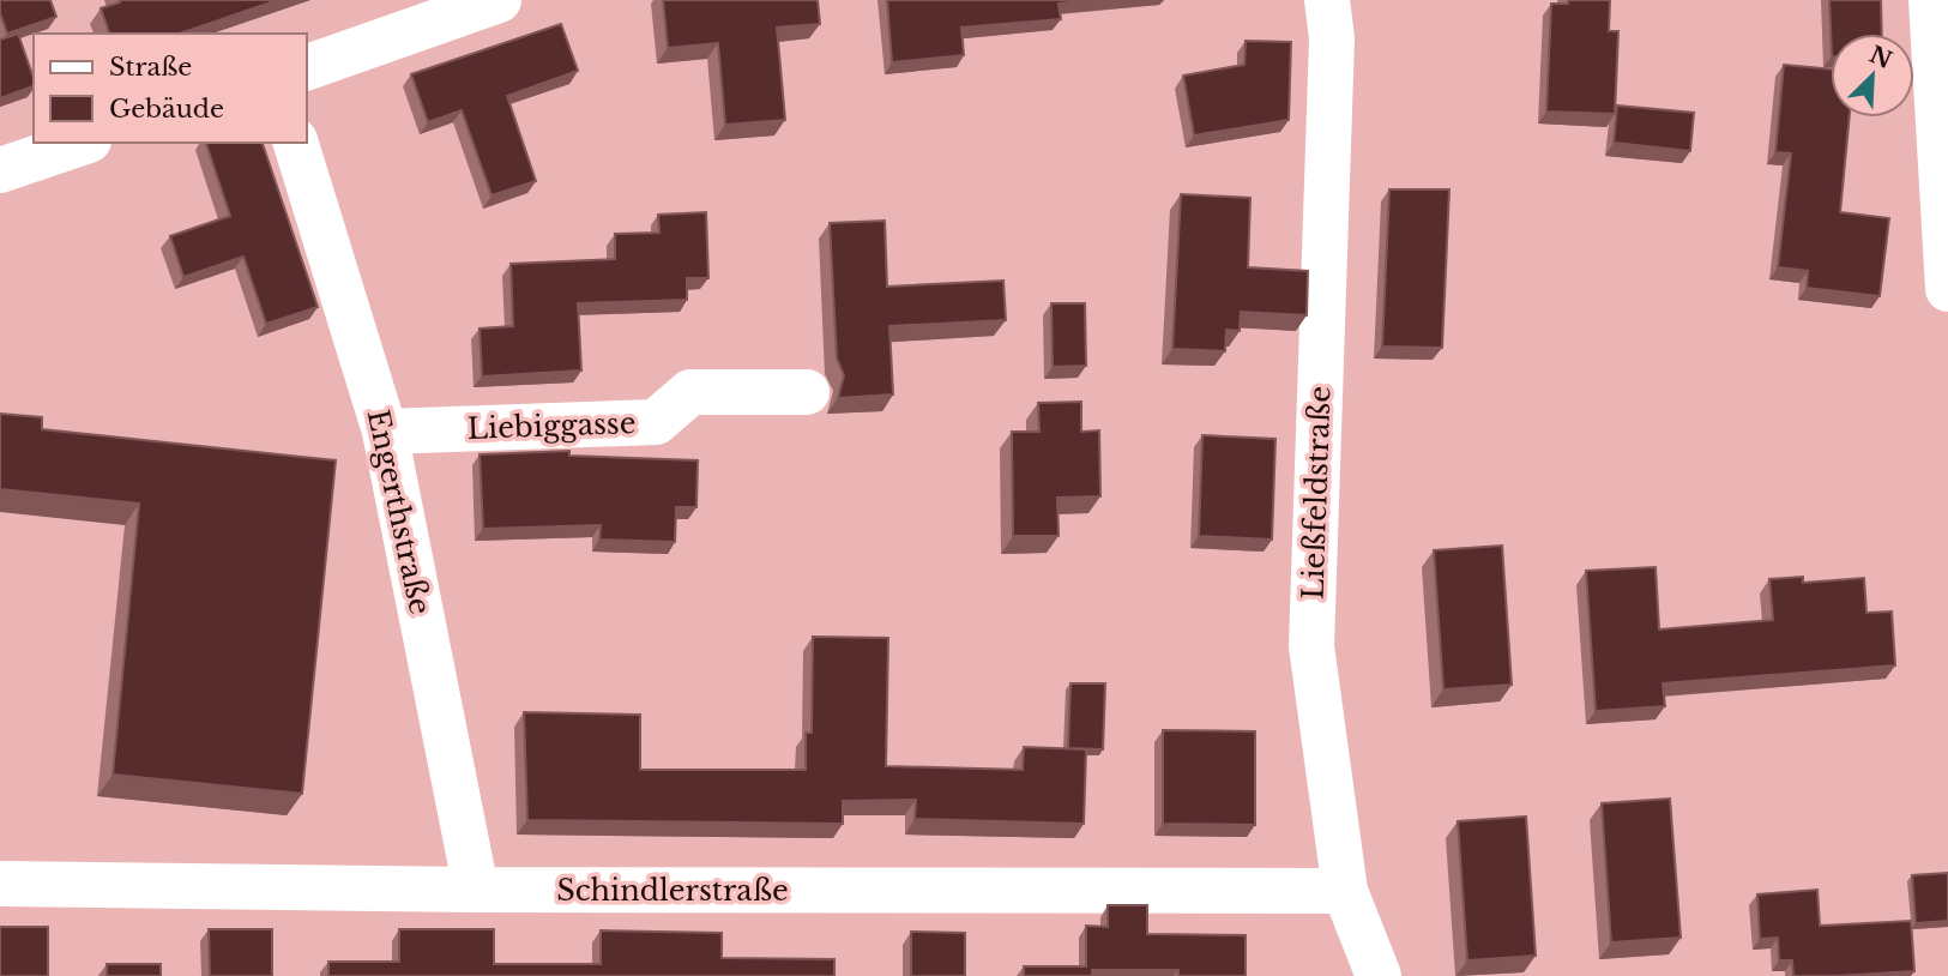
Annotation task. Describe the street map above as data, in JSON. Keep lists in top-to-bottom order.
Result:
{
  "streets": {
    "street": [
      "Liebiggasse",
      "Ließfeldstraße",
      "Engerthstraße",
      "Schindlerstraße"
    ]
  },
  "crossings": [
    ["Liebiggasse", "Engerthstraße"],
    ["Ließfeldstraße", "Schindlerstraße"],
    ["Engerthstraße", "Schindlerstraße"]
  ],
  "legend": ["Straße", "Gebäude"],
  "north": "top right"
}
